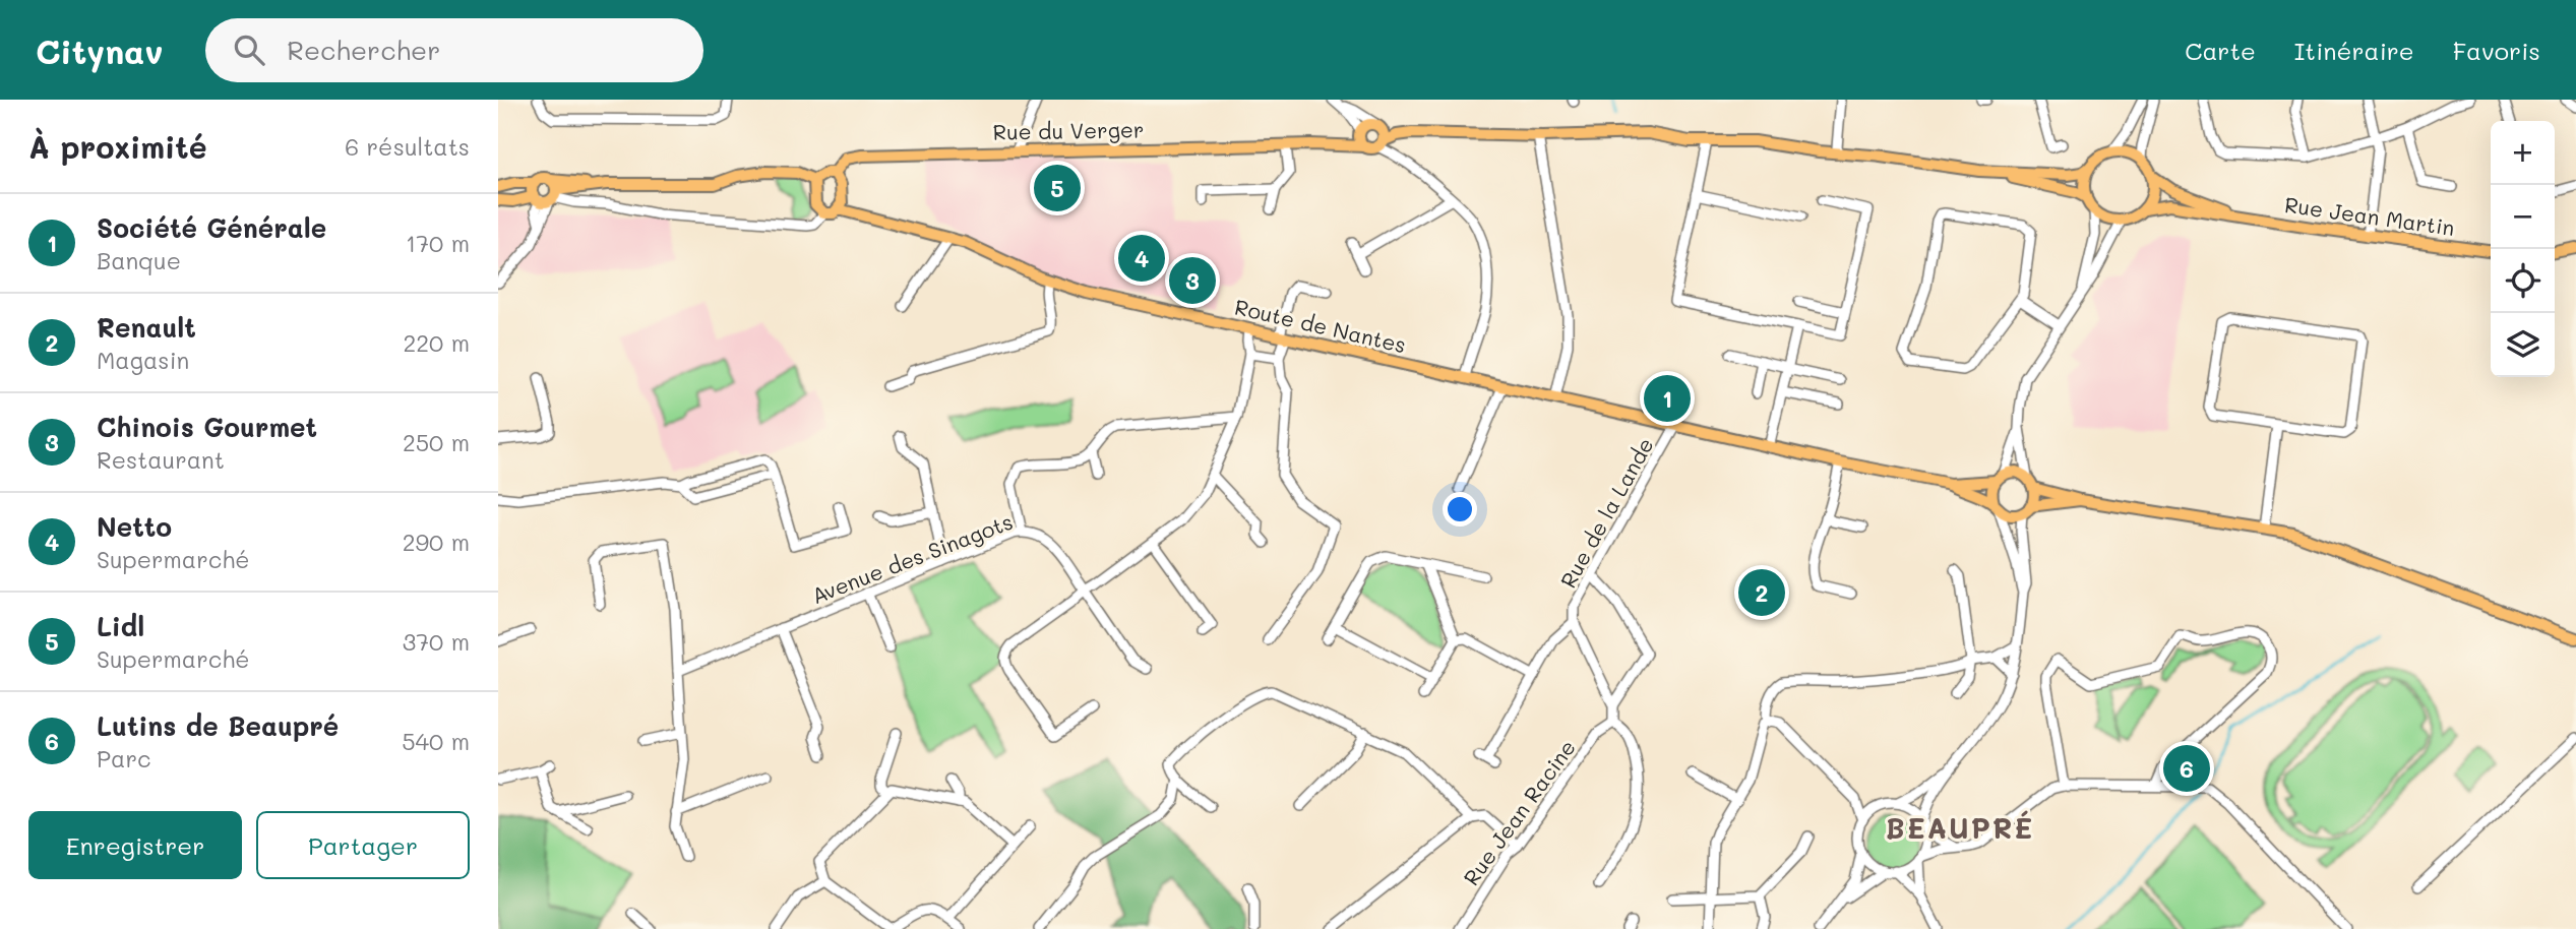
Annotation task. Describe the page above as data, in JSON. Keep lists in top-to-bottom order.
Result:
{
  "streets": {
    "main road": ["Rue du Verger", "Rue Jean Martin", "Route de Nantes"],
    "street": ["Rue de la Lande", "Avenue des Sinagots", "Rue Jean Racine"]
  },
  "crossings": [
    ["Rue du Verger", "Route de Nantes"],
    ["Route de Nantes", "Rue de la Lande"]
  ],
  "districts": ["BEAUPRÉ"],
  "page": {
    "header": "Citynav",
    "search": "Rechercher",
    "nav": ["Carte", "Itinéraire", "Favoris"],
    "heading": ["À proximité", "6 résultats"],
    "map_buttons": ["+", "−"],
    "pins": [
      "5",
      "4",
      "3",
      "1",
      "2",
      "6"
    ],
    "list": [
      {
        "mark": "1",
        "name": "Société Générale",
        "note": "Banque",
        "value": "170 m"
      },
      {
        "mark": "2",
        "name": "Renault",
        "note": "Magasin",
        "value": "220 m"
      },
      {
        "mark": "3",
        "name": "Chinois Gourmet",
        "note": "Restaurant",
        "value": "250 m"
      },
      {
        "mark": "4",
        "name": "Netto",
        "note": "Supermarché",
        "value": "290 m"
      },
      {
        "mark": "5",
        "name": "Lidl",
        "note": "Supermarché",
        "value": "370 m"
      },
      {
        "mark": "6",
        "name": "Lutins de Beaupré",
        "note": "Parc",
        "value": "540 m"
      }
    ],
    "buttons": ["Enregistrer", "Partager"]
  }
}
